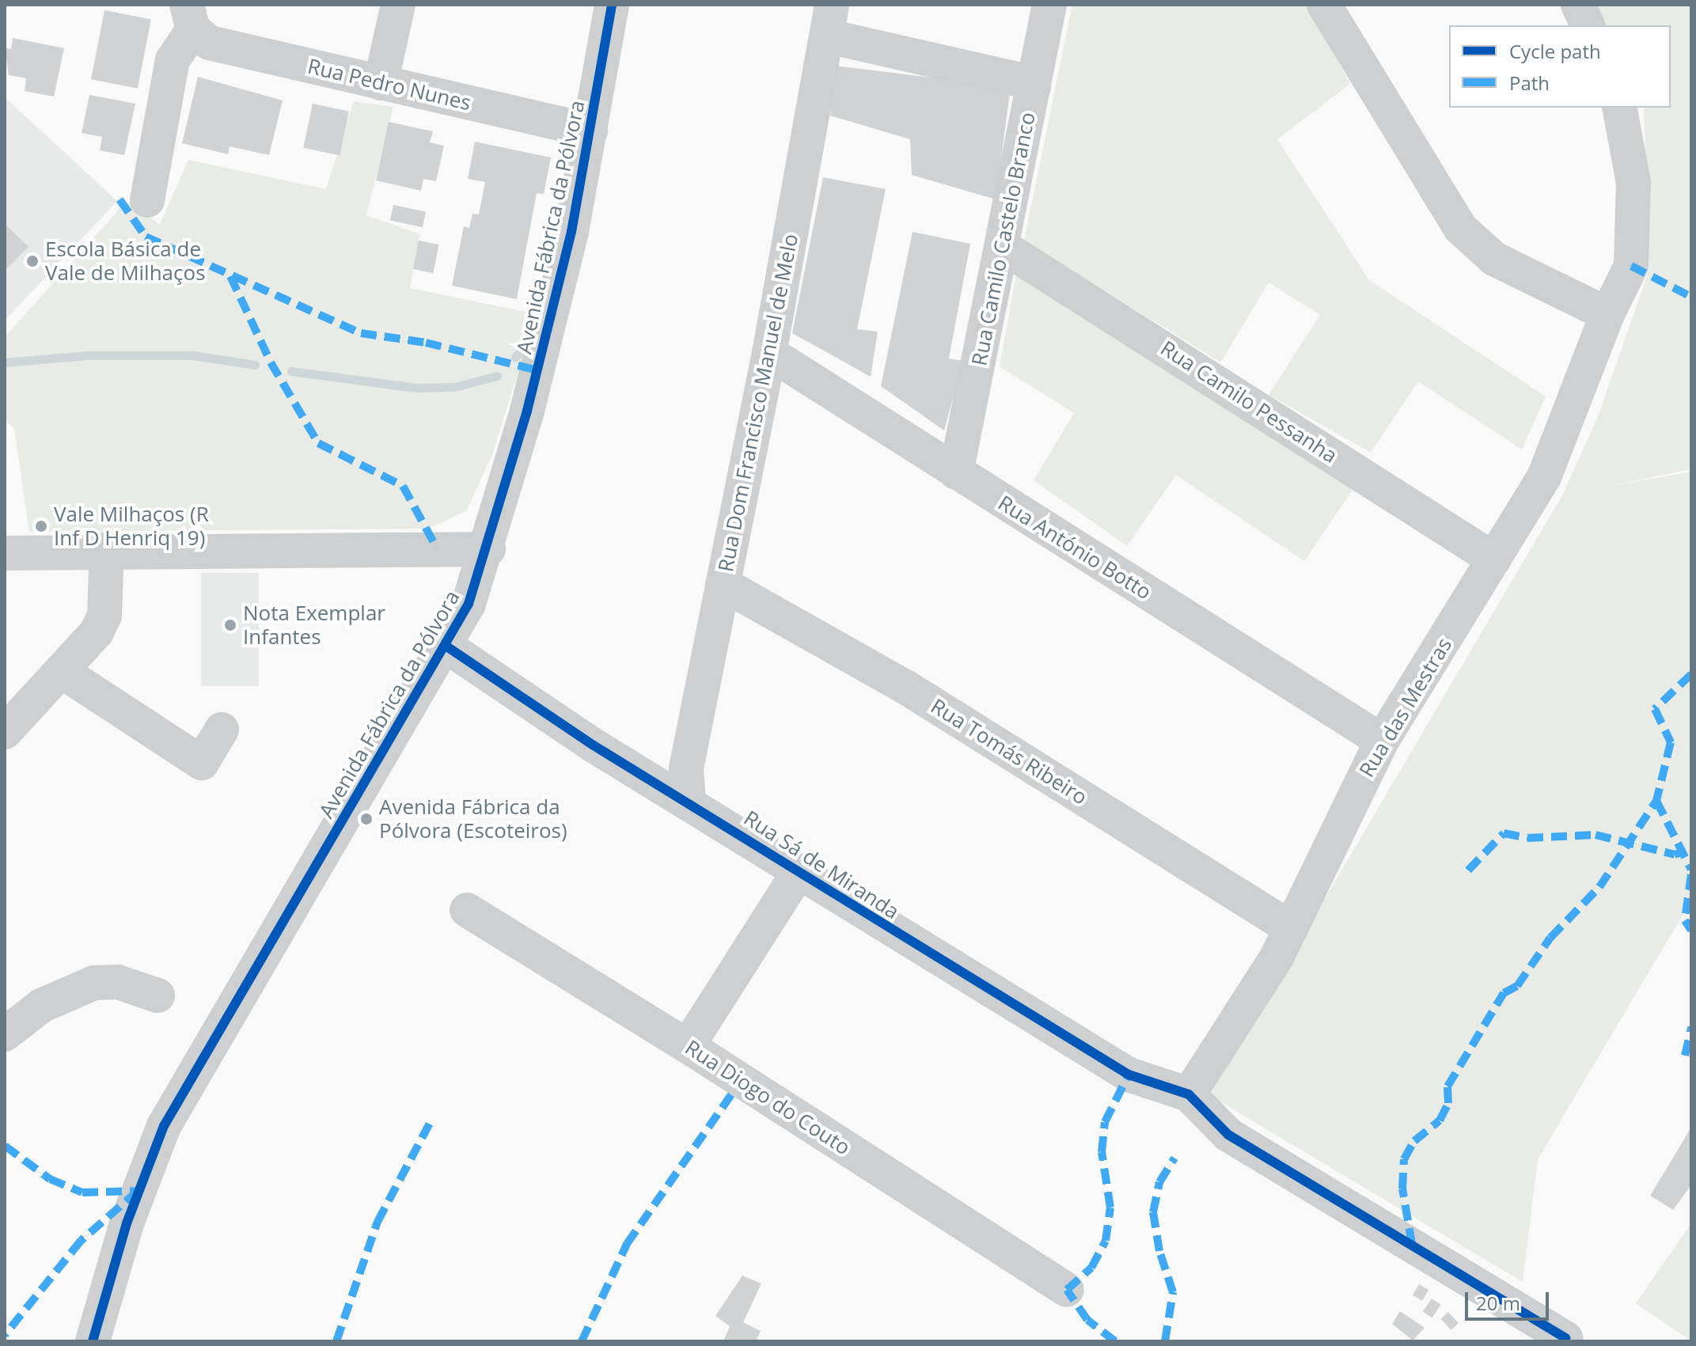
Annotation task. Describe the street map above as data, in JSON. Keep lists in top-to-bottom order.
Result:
{
  "streets": {
    "street": [
      "Rua Pedro Nunes",
      "Avenida Fábrica da Pólvora",
      "Rua Camilo Castelo Branco",
      "Rua Camilo Pessanha",
      "Rua Dom Francisco Manuel de Melo",
      "Rua António Botto",
      "Rua das Mestras",
      "Rua Tomás Ribeiro",
      "Rua Sá de Miranda",
      "Rua Diogo do Couto"
    ]
  },
  "crossings": [
    ["Rua Pedro Nunes", "Avenida Fábrica da Pólvora"],
    ["Avenida Fábrica da Pólvora", "Rua Sá de Miranda"],
    ["Rua Camilo Castelo Branco", "Rua Camilo Pessanha"],
    ["Rua Camilo Castelo Branco", "Rua António Botto"],
    ["Rua Camilo Pessanha", "Rua das Mestras"],
    ["Rua Dom Francisco Manuel de Melo", "Rua António Botto"],
    ["Rua Dom Francisco Manuel de Melo", "Rua Tomás Ribeiro"],
    ["Rua Dom Francisco Manuel de Melo", "Rua Sá de Miranda"],
    ["Rua António Botto", "Rua das Mestras"],
    ["Rua das Mestras", "Rua Tomás Ribeiro"],
    ["Rua das Mestras", "Rua Sá de Miranda"]
  ],
  "places": [
    "Escola Básica de Vale de Milhaços",
    "Vale Milhaços (R Inf D Henriq 19)",
    "Nota Exemplar Infantes",
    "Avenida Fábrica da Pólvora (Escoteiros)"
  ],
  "legend": ["Cycle path", "Path"],
  "scale_bar": "20 m"
}
